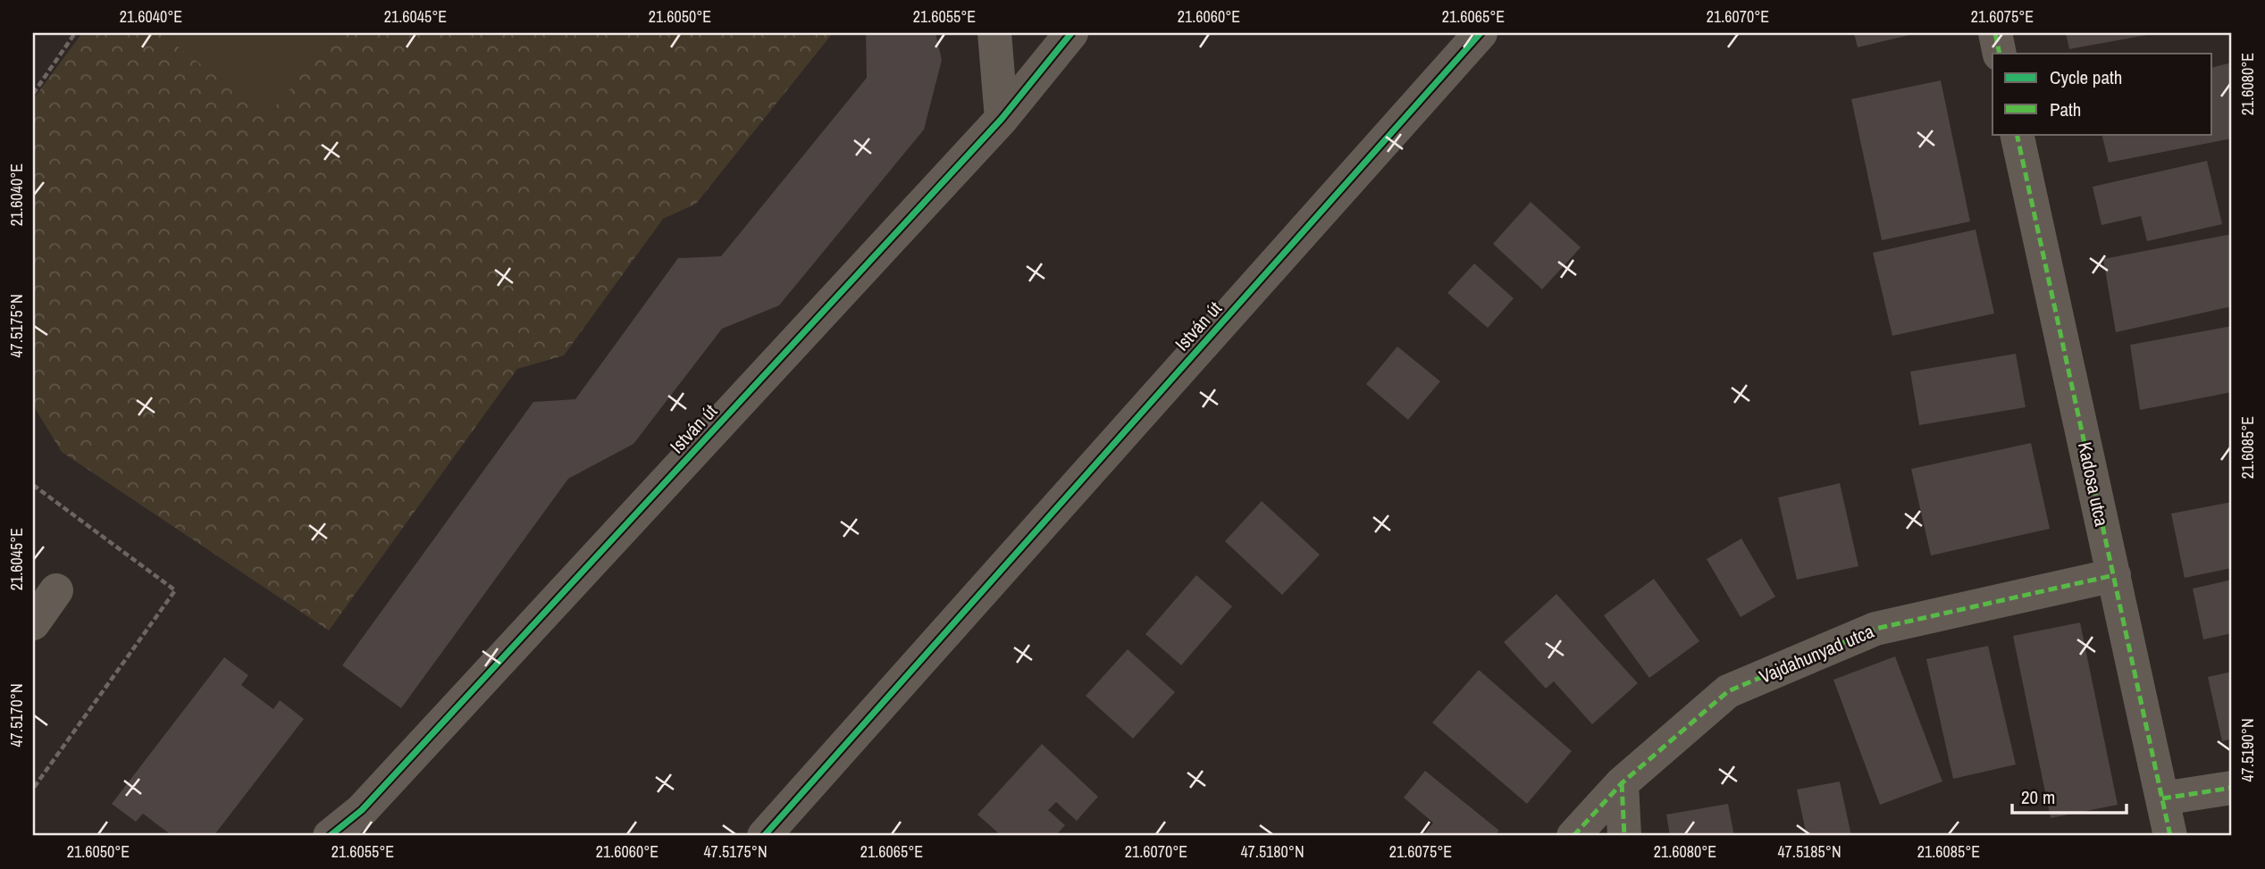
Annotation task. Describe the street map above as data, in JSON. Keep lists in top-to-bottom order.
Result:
{
  "streets": {
    "street": ["István út", "Kadosa utca", "Vajdahunyad utca"]
  },
  "crossings": [
    ["Kadosa utca", "Vajdahunyad utca"]
  ],
  "legend": ["Cycle path", "Path"],
  "scale_bar": "20 m",
  "coordinates": [
    "21.6040°E",
    "21.6045°E",
    "21.6050°E",
    "21.6055°E",
    "21.6060°E",
    "21.6065°E",
    "21.6070°E",
    "21.6075°E",
    "21.6080°E",
    "47.5175°N",
    "21.6085°E",
    "47.5170°N",
    "47.5190°N",
    "47.5180°N",
    "47.5185°N"
  ]
}
